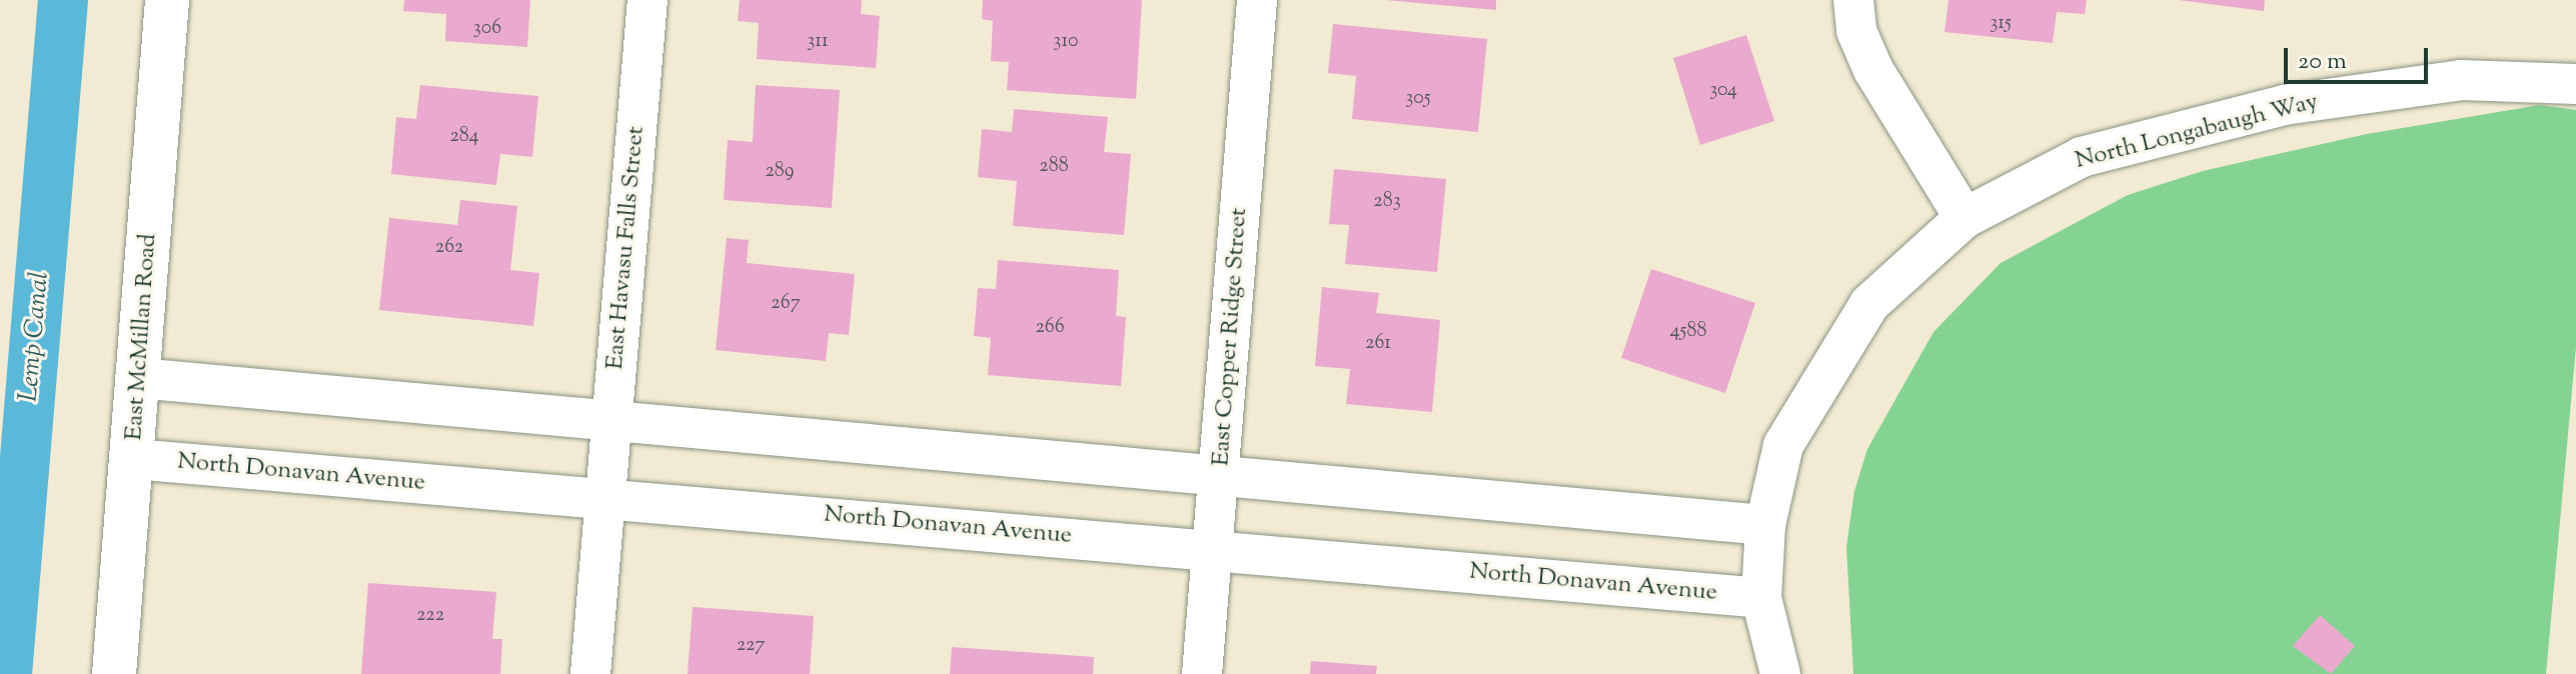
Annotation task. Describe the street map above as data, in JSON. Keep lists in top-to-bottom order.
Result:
{
  "streets": {
    "main road": ["East McMillan Road"],
    "street": [
      "North Longabaugh Way",
      "East Havasu Falls Street",
      "East Copper Ridge Street",
      "North Donavan Avenue"
    ]
  },
  "crossings": [
    ["North Longabaugh Way", "North Donavan Avenue"],
    ["East Havasu Falls Street", "North Donavan Avenue"],
    ["East McMillan Road", "North Donavan Avenue"],
    ["East Copper Ridge Street", "North Donavan Avenue"]
  ],
  "water": ["Lemp Canal"],
  "house_numbers": [
    "315",
    "306",
    "311",
    "310",
    "304",
    "305",
    "284",
    "288",
    "289",
    "283",
    "262",
    "267",
    "266",
    "4588",
    "261",
    "222",
    "227"
  ],
  "scale_bar": "20 m"
}
